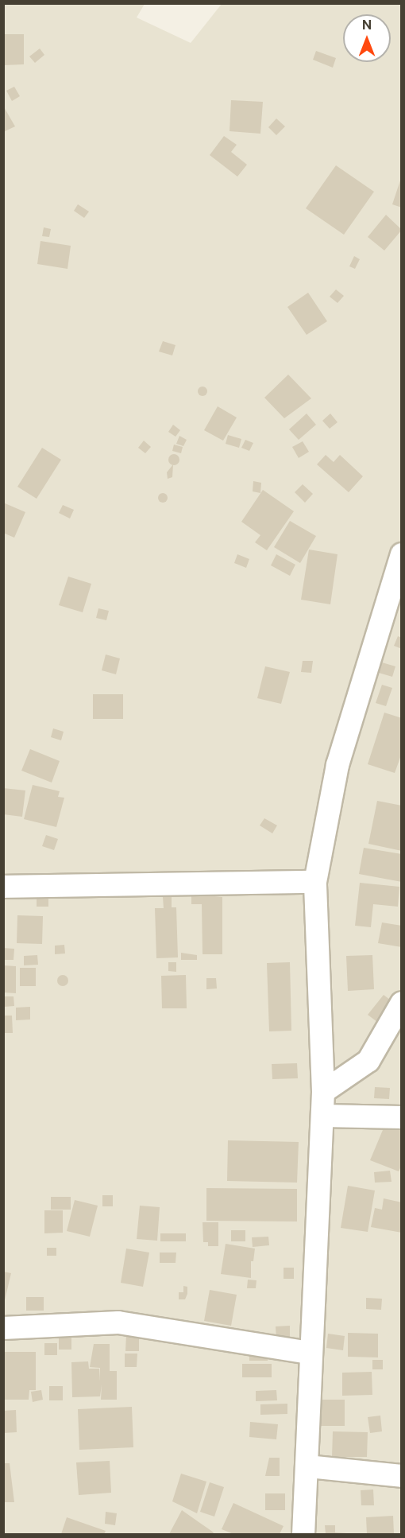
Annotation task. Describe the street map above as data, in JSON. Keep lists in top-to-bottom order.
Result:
{
  "north": "top"
}
